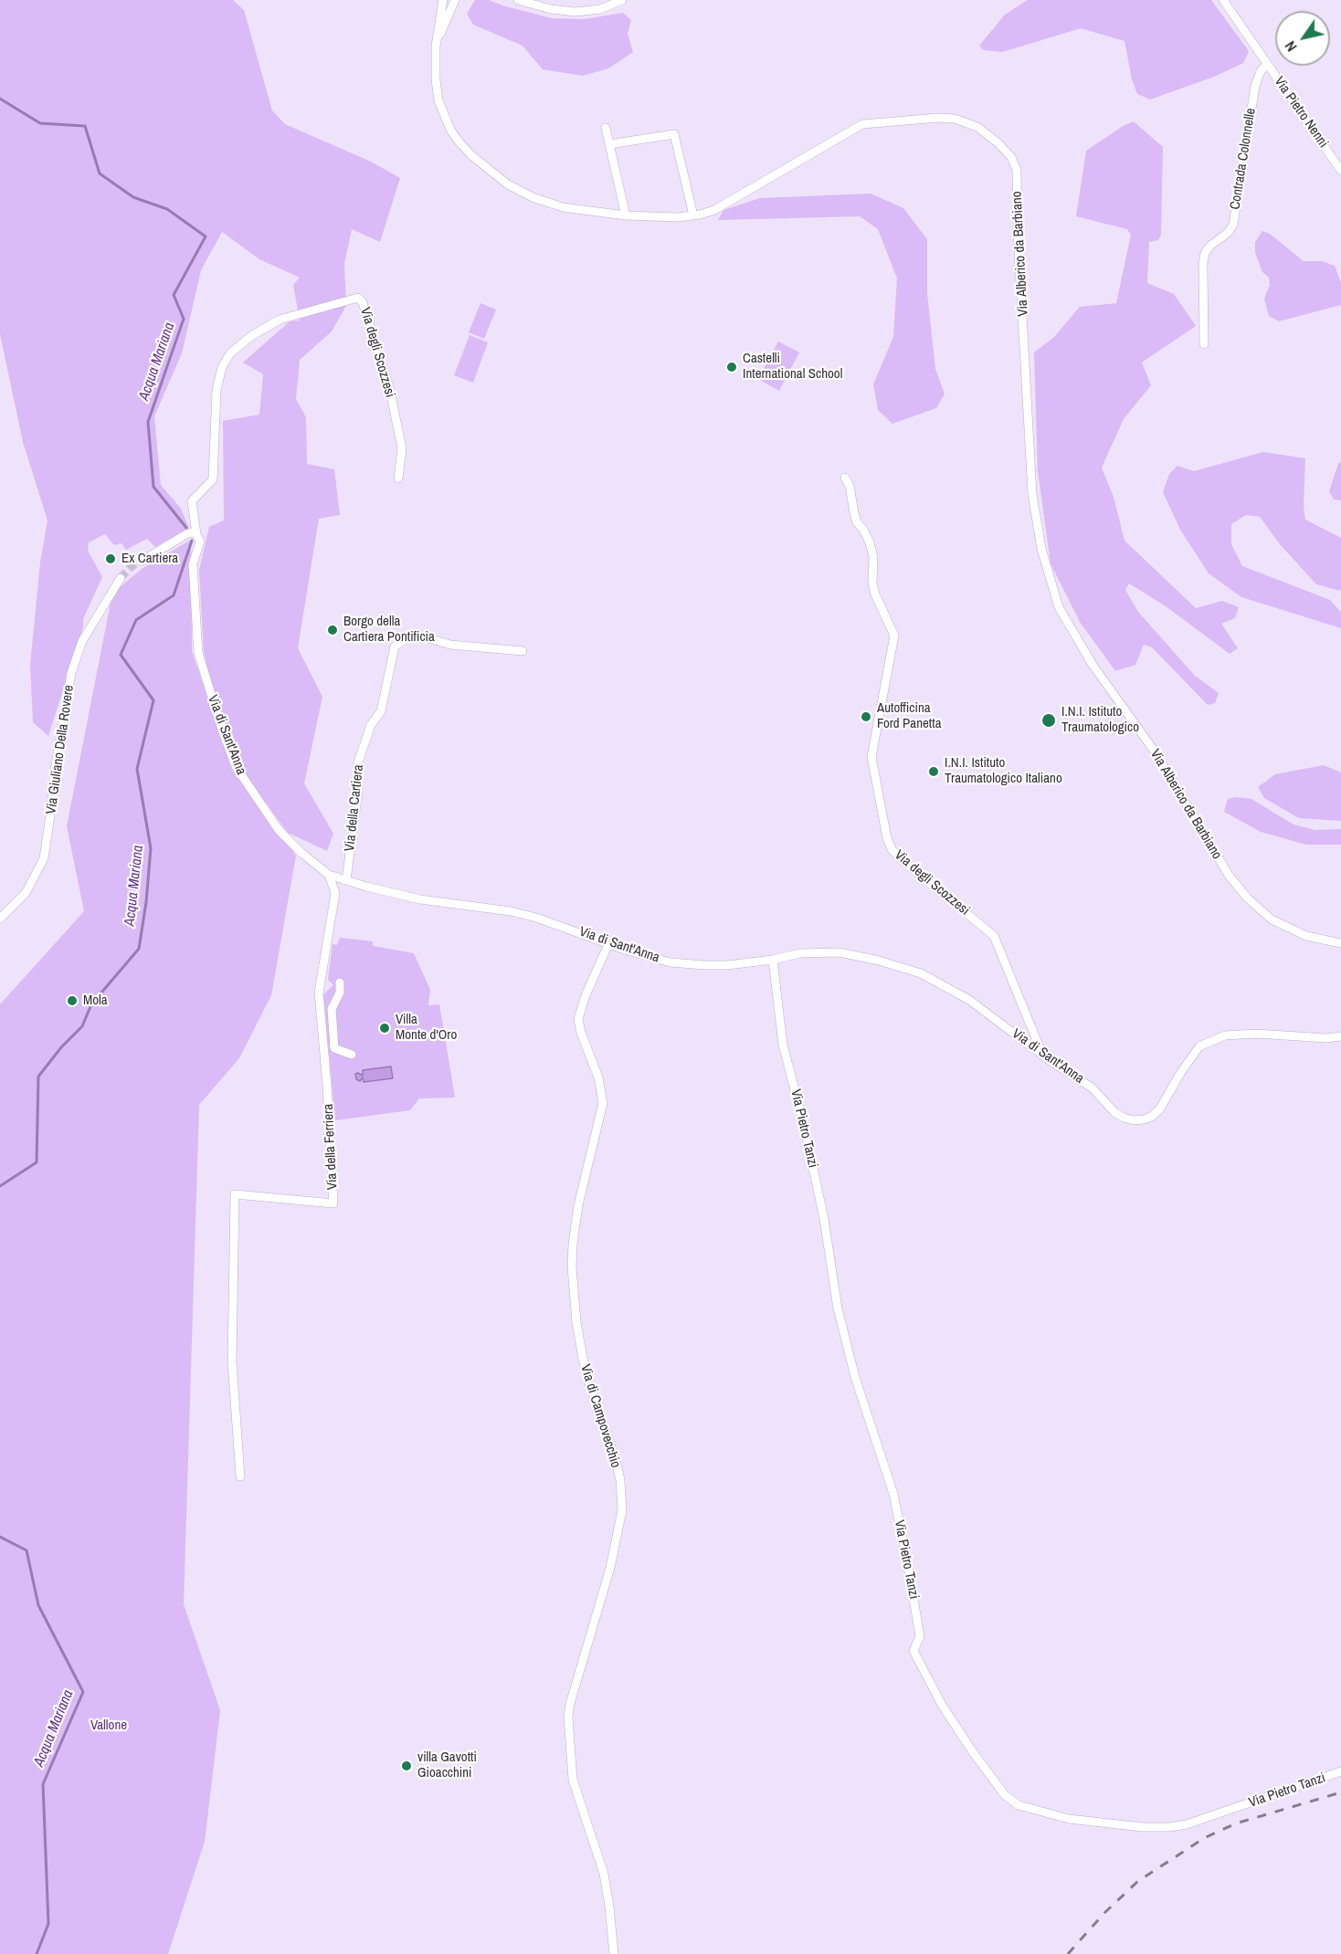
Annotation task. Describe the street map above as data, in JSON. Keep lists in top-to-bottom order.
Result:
{
  "streets": {
    "street": [
      "Via Pietro Nenni",
      "Contrada Colonnelle",
      "Via Alberico da Barbiano",
      "Via degli Scozzesi",
      "Via di Sant'Anna",
      "Via Giuliano Della Rovere",
      "Via della Cartiera",
      "Via Pietro Tanzi",
      "Via della Ferriera",
      "Via di Campovecchio"
    ]
  },
  "crossings": [
    ["Via Pietro Nenni", "Contrada Colonnelle"],
    ["Via degli Scozzesi", "Via di Sant'Anna"],
    ["Via di Sant'Anna", "Via della Cartiera"],
    ["Via di Sant'Anna", "Via Pietro Tanzi"],
    ["Via di Sant'Anna", "Via della Ferriera"],
    ["Via di Sant'Anna", "Via di Campovecchio"]
  ],
  "water": ["Acqua Mariana"],
  "parks": ["Vallone"],
  "places": [
    "Castelli International School",
    "Ex Cartiera",
    "Borgo della Cartiera Pontificia",
    "Autofficina Ford Panetta",
    "I.N.I. Istituto Traumatologico",
    "I.N.I. Istituto Traumatologico Italiano",
    "Mola",
    "Villa Monte d'Oro",
    "villa Gavotti Gioacchini"
  ],
  "north": "bottom left"
}
